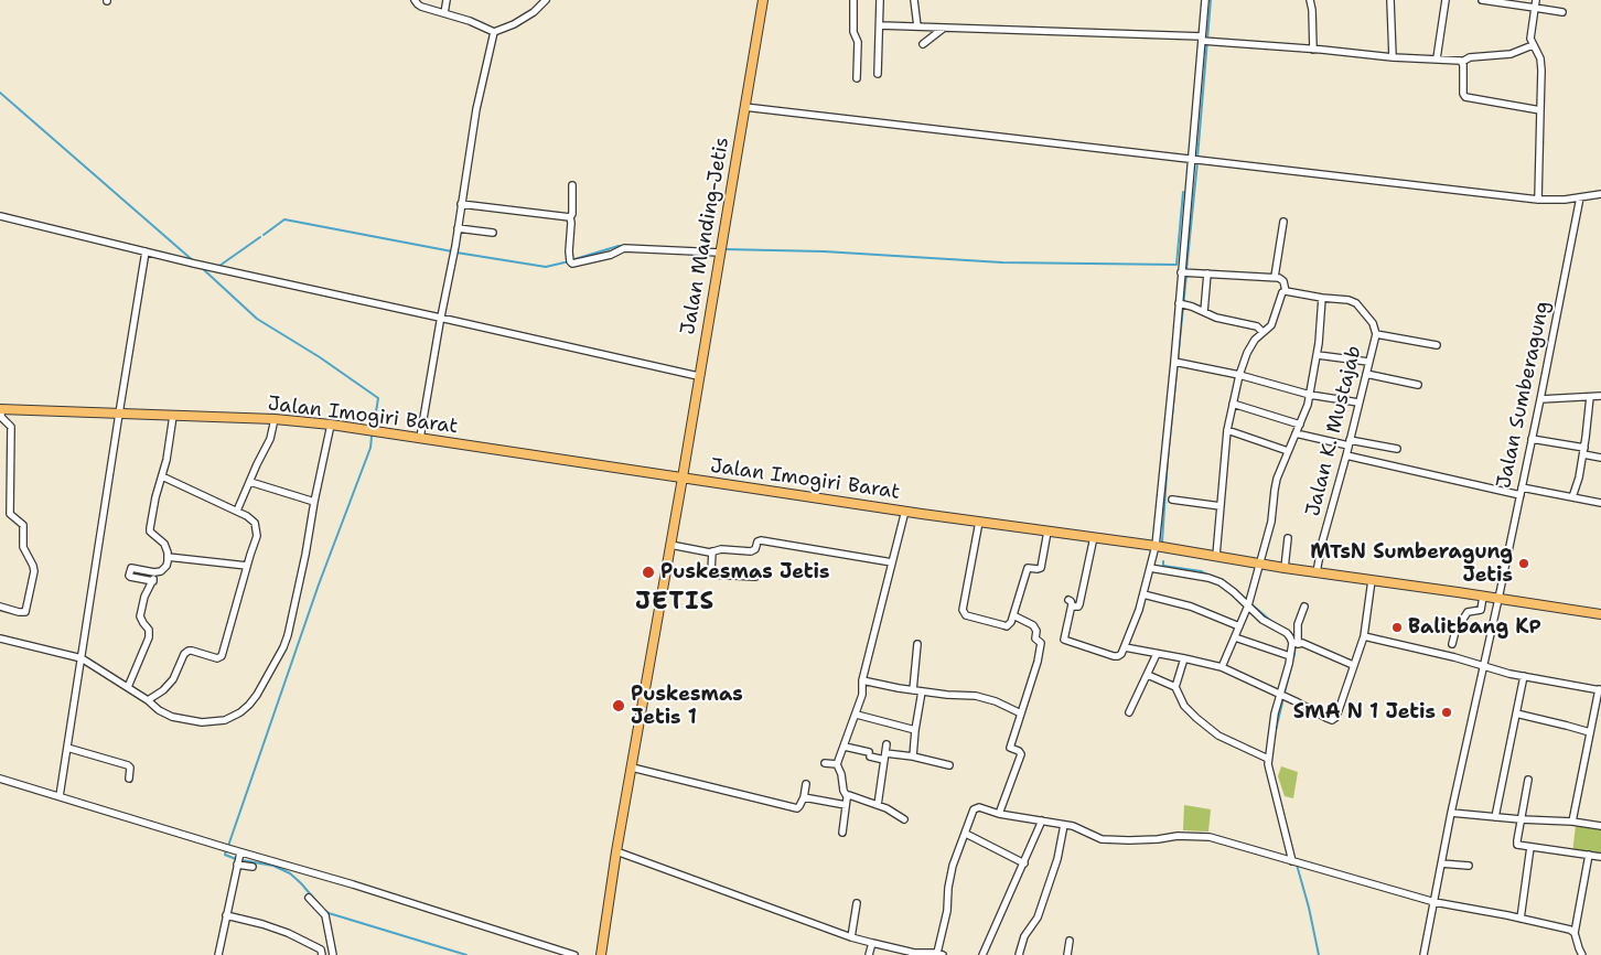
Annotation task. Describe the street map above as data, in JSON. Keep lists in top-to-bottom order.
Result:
{
  "streets": {
    "main road": ["Jalan Manding-Jetis", "Jalan Imogiri Barat"],
    "street": ["Jalan Sumberagung", "Jalan K. Mustajab"]
  },
  "crossings": [
    ["Jalan Manding-Jetis", "Jalan Imogiri Barat"],
    ["Jalan Sumberagung", "Jalan Imogiri Barat"],
    ["Jalan Imogiri Barat", "Jalan K. Mustajab"]
  ],
  "districts": ["JETIS"],
  "places": [
    "MTsN Sumberagung Jetis",
    "Puskesmas Jetis",
    "Balitbang KP",
    "Puskesmas Jetis 1",
    "SMA N 1 Jetis"
  ]
}
